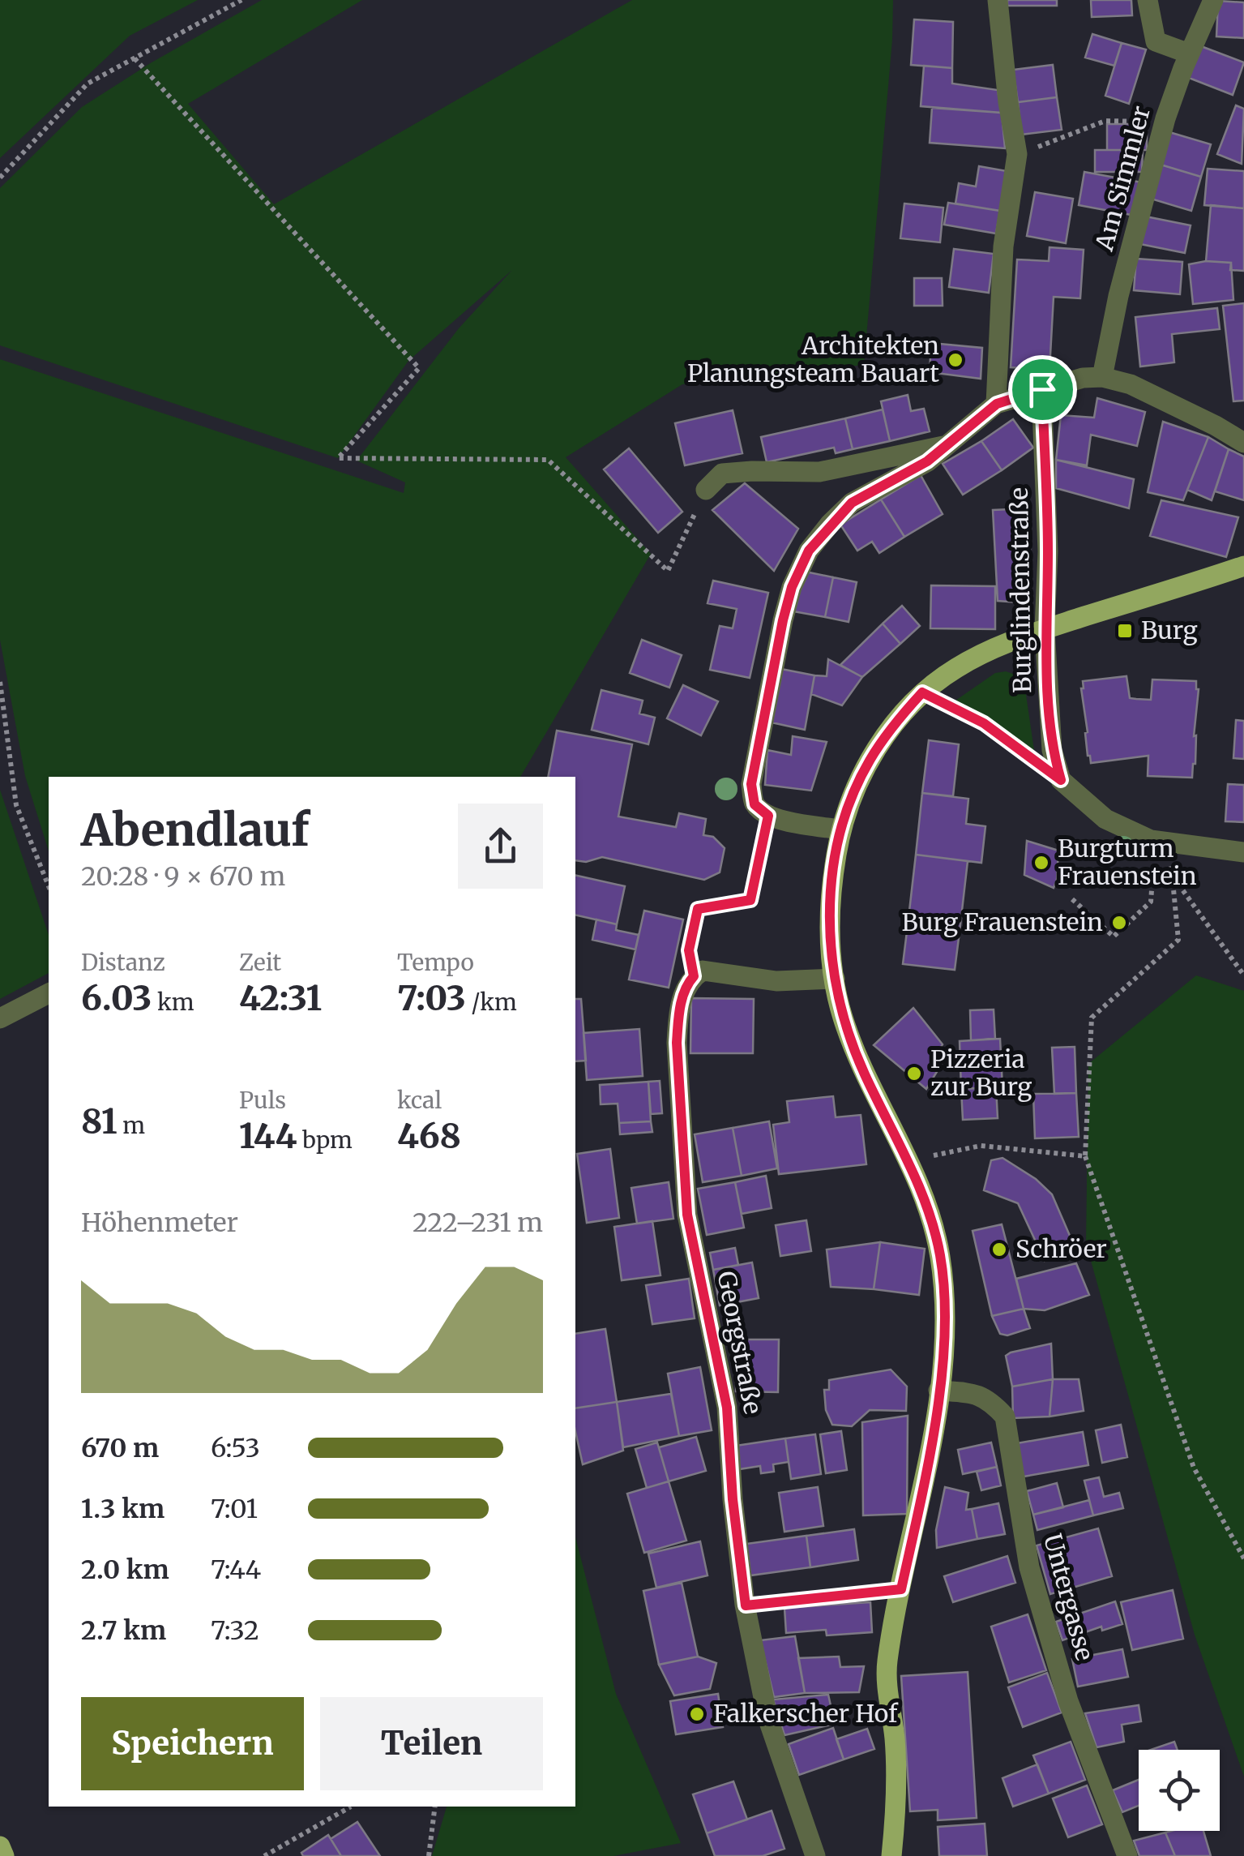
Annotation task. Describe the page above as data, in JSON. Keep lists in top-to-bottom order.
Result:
{
  "streets": {
    "street": [
      "Am Simmler",
      "Burglindenstraße",
      "Georgstraße",
      "Untergasse"
    ]
  },
  "places": {
    "other": [
      "Architekten Planungsteam Bauart",
      "Burgturm Frauenstein",
      "Burg Frauenstein",
      "Pizzeria zur Burg",
      "Schröer",
      "Falkerscher Hof"
    ],
    "transit": ["Burg"]
  },
  "page": {
    "heading": ["Abendlauf", "20:28 · 9 × 670 m"],
    "stats": [
      ["Distanz", "6.03 km"],
      ["Zeit", "42:31"],
      ["Tempo", "7:03 /km"],
      ["81 m"],
      ["Puls", "144 bpm"],
      ["kcal", "468"]
    ],
    "chart": ["Höhenmeter", "222–231 m"],
    "list": [
      {
        "name": "670 m",
        "note": "6:53"
      },
      {
        "name": "1.3 km",
        "note": "7:01"
      },
      {
        "name": "2.0 km",
        "note": "7:44"
      },
      {
        "name": "2.7 km",
        "note": "7:32"
      }
    ],
    "buttons": ["Speichern", "Teilen"]
  }
}
